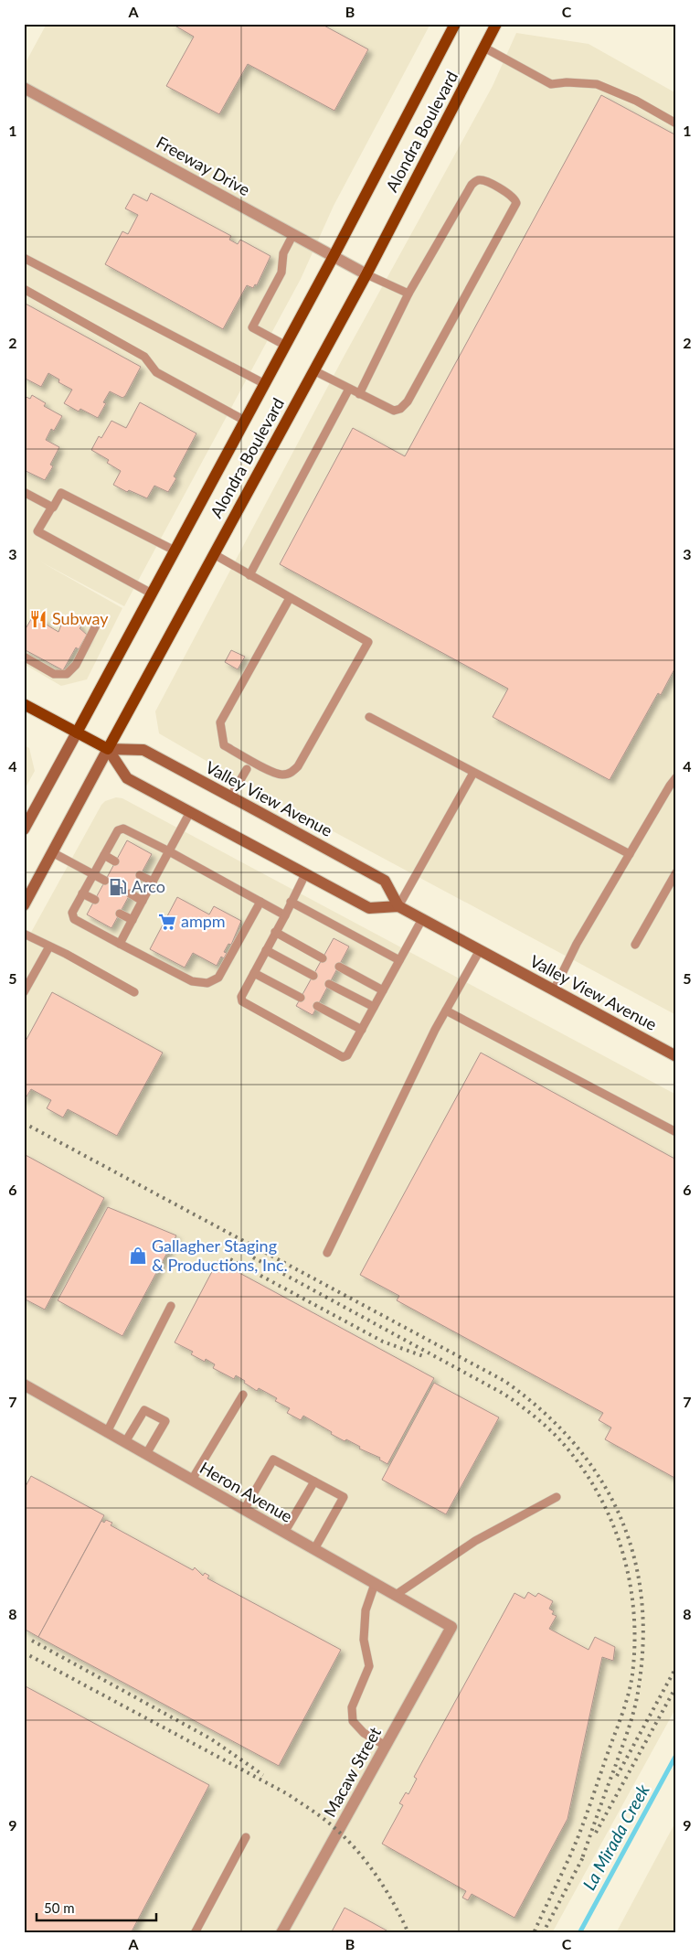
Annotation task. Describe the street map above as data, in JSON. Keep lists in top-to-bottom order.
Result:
{
  "streets": {
    "main road": ["Alondra Boulevard", "Valley View Avenue"],
    "street": ["Freeway Drive", "Heron Avenue", "Macaw Street"]
  },
  "crossings": [
    ["Alondra Boulevard", "Freeway Drive"],
    ["Alondra Boulevard", "Valley View Avenue"],
    ["Heron Avenue", "Macaw Street"]
  ],
  "water": ["La Mirada Creek"],
  "places": {
    "restaurant": ["Subway"],
    "fuel station": ["Arco"],
    "supermarket": ["ampm"],
    "shop": ["Gallagher Staging & Productions, Inc."]
  },
  "scale_bar": "50 m",
  "grid": {
    "columns": ["A", "B", "C"],
    "rows": [
      "1",
      "2",
      "3",
      "4",
      "5",
      "6",
      "7",
      "8",
      "9"
    ]
  }
}
